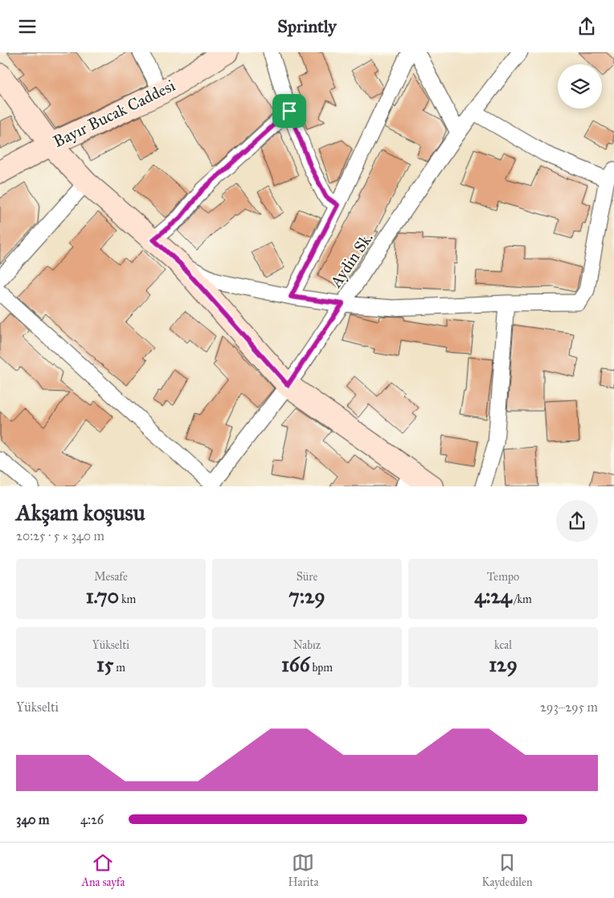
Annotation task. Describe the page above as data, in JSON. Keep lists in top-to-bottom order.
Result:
{
  "streets": {
    "street": ["Bayır Bucak Caddesi", "Aydin Sk."]
  },
  "page": {
    "header": "Sprintly",
    "heading": ["Akşam koşusu", "20:25 · 5 × 340 m"],
    "stats": [
      ["Mesafe", "1.70 km"],
      ["Süre", "7:29"],
      ["Tempo", "4:24 /km"],
      ["Yükselti", "15 m"],
      ["Nabız", "166 bpm"],
      ["kcal", "129"]
    ],
    "chart": ["Yükselti", "293–295 m"],
    "list": [
      {
        "name": "340 m",
        "note": "4:26"
      }
    ],
    "tabs": ["Ana sayfa", "Harita", "Kaydedilen"]
  }
}
